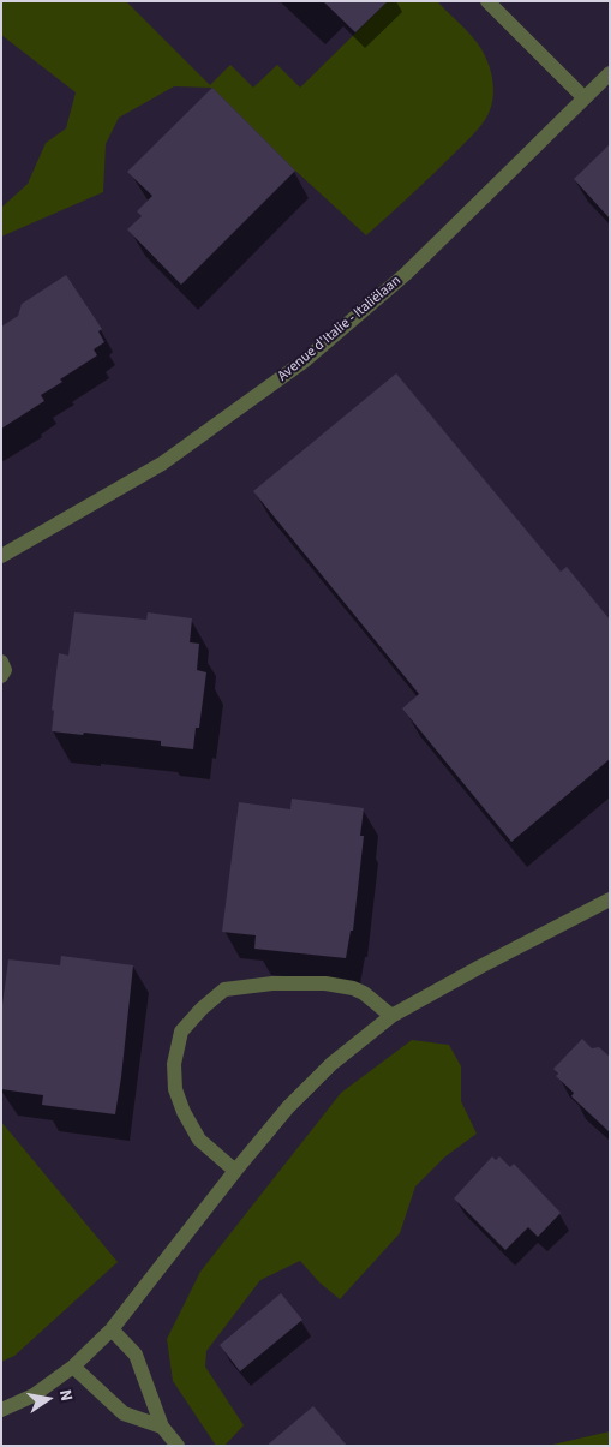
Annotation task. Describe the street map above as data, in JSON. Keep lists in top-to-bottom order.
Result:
{
  "streets": {
    "street": ["Avenue d'Italie - Italiëlaan"]
  },
  "north": "right"
}
